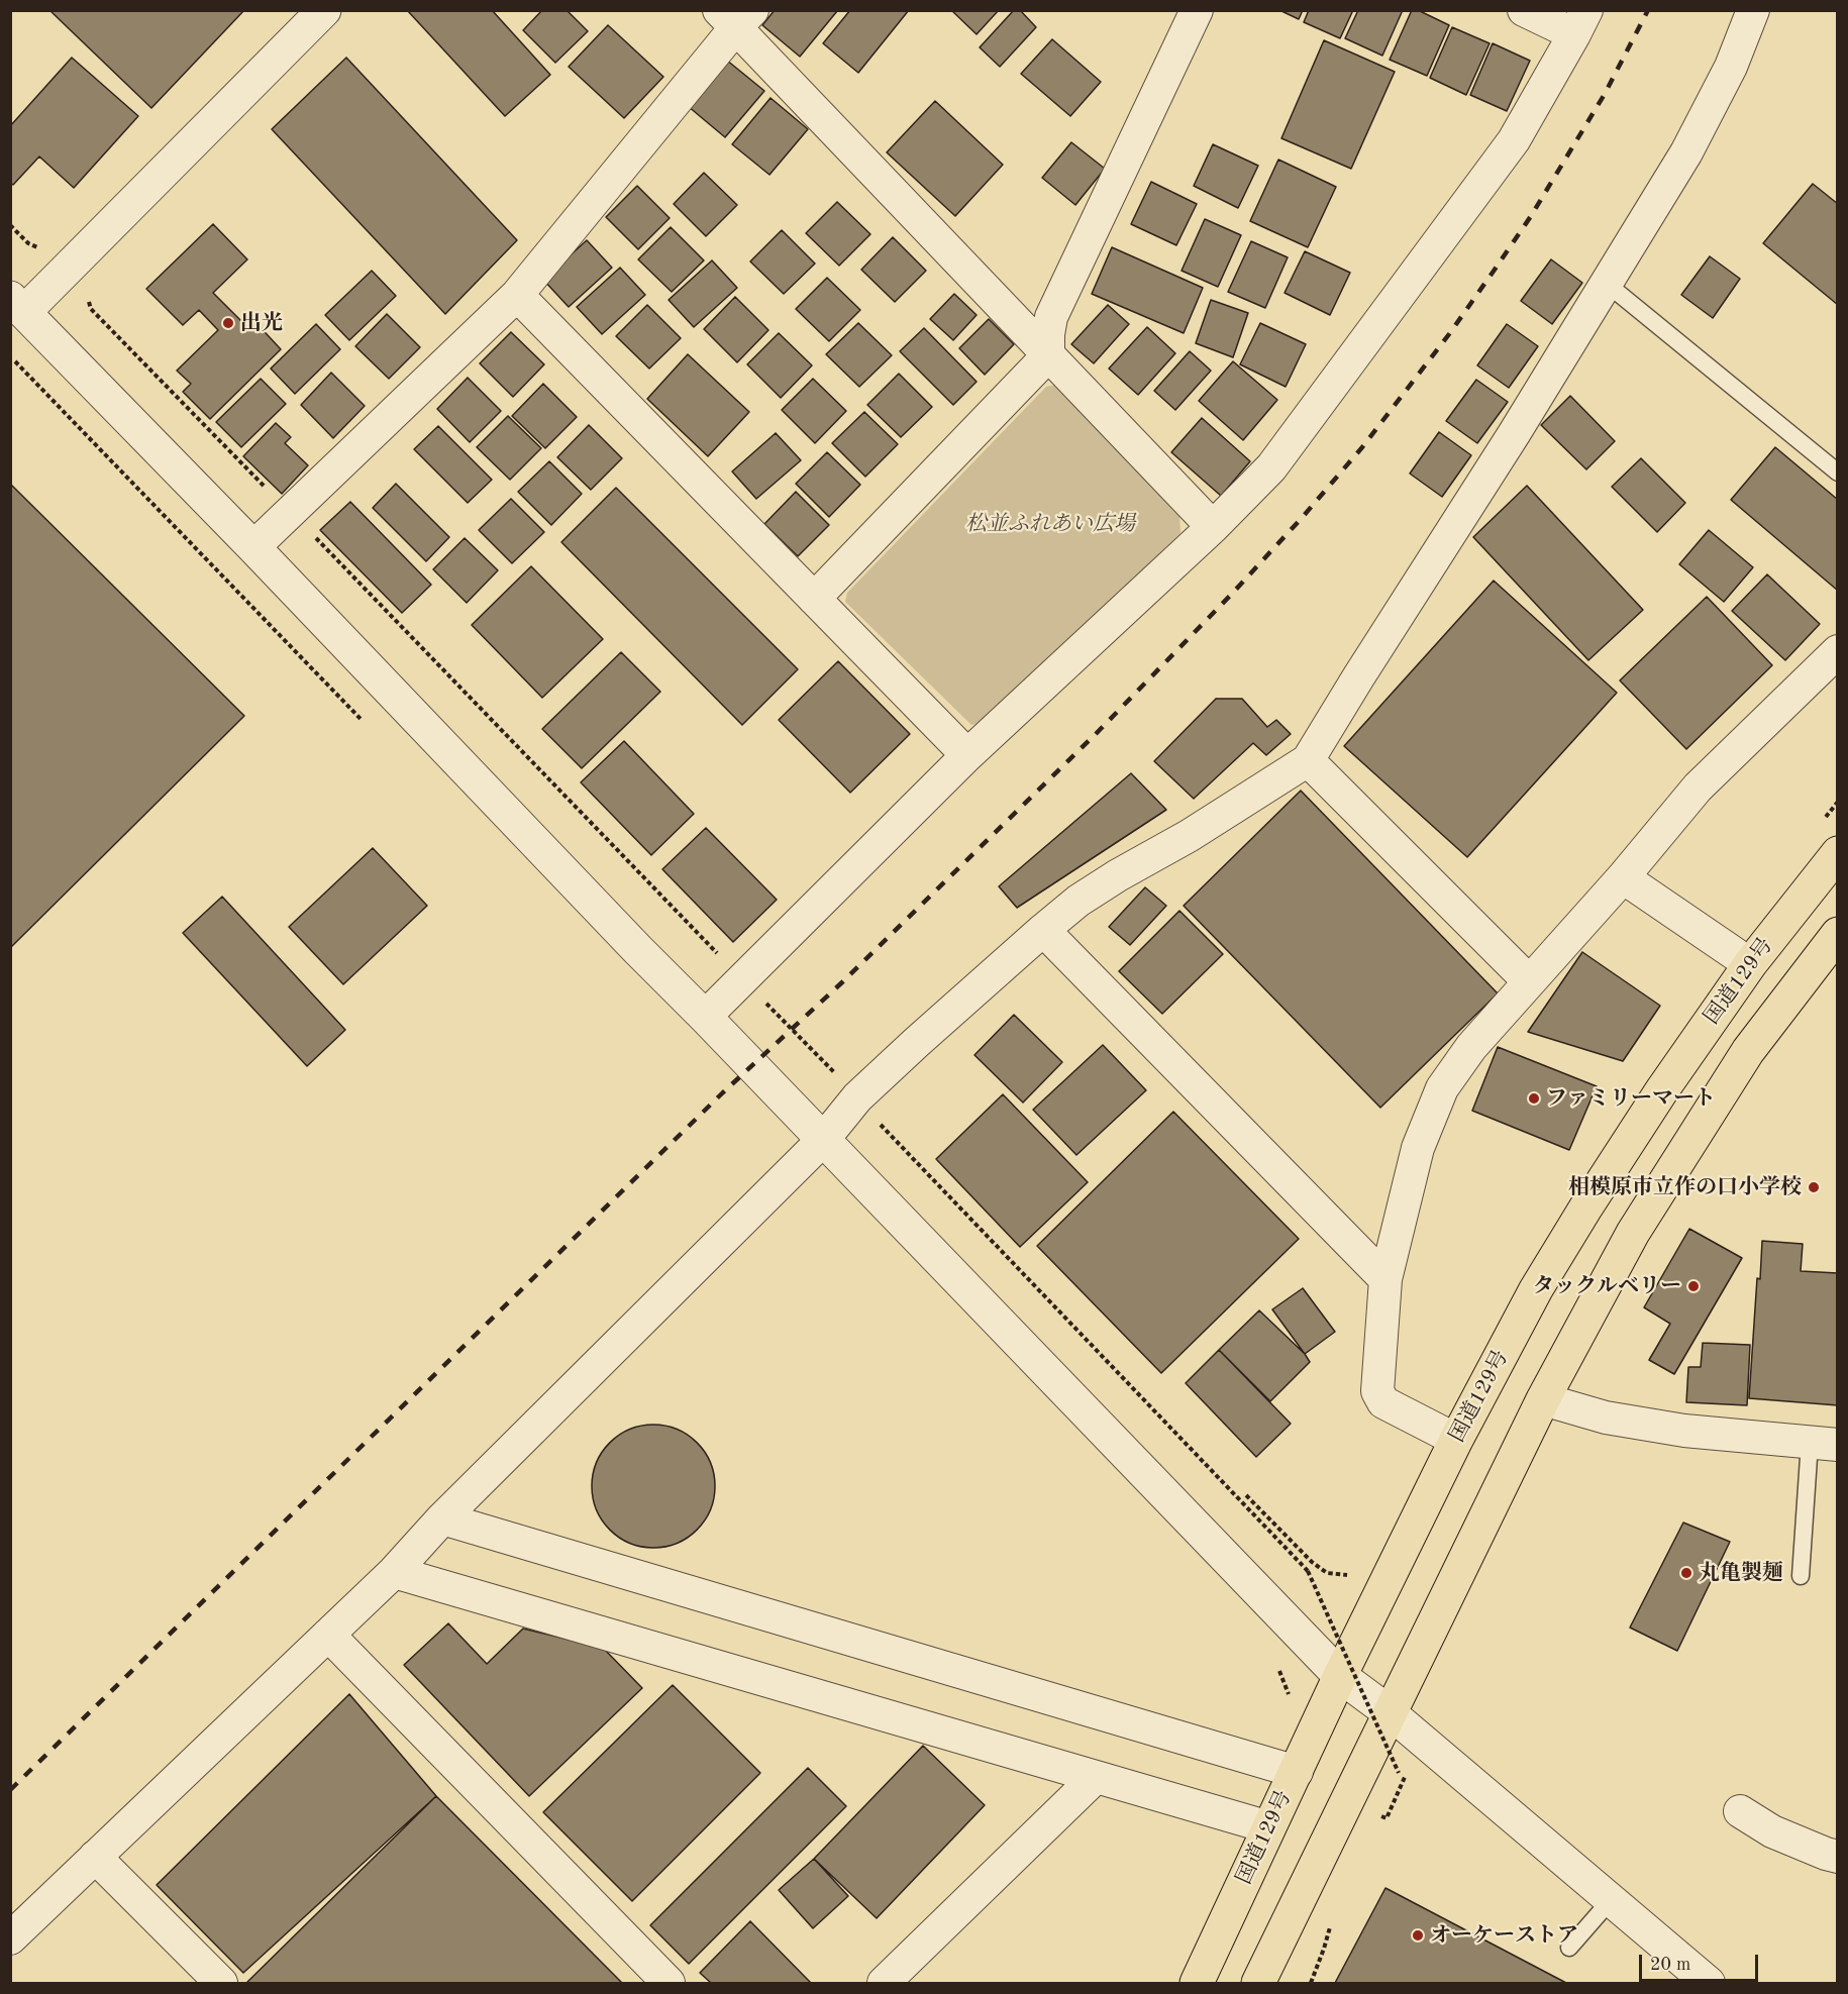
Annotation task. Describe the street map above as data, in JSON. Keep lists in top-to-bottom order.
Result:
{
  "streets": {
    "highway": ["国道129号"]
  },
  "parks": ["松並ふれあい広場"],
  "places": [
    "出光",
    "ファミリーマート",
    "相模原市立作の口小学校",
    "タックルベリー",
    "丸亀製麺",
    "オーケーストア"
  ],
  "scale_bar": "20 m"
}
